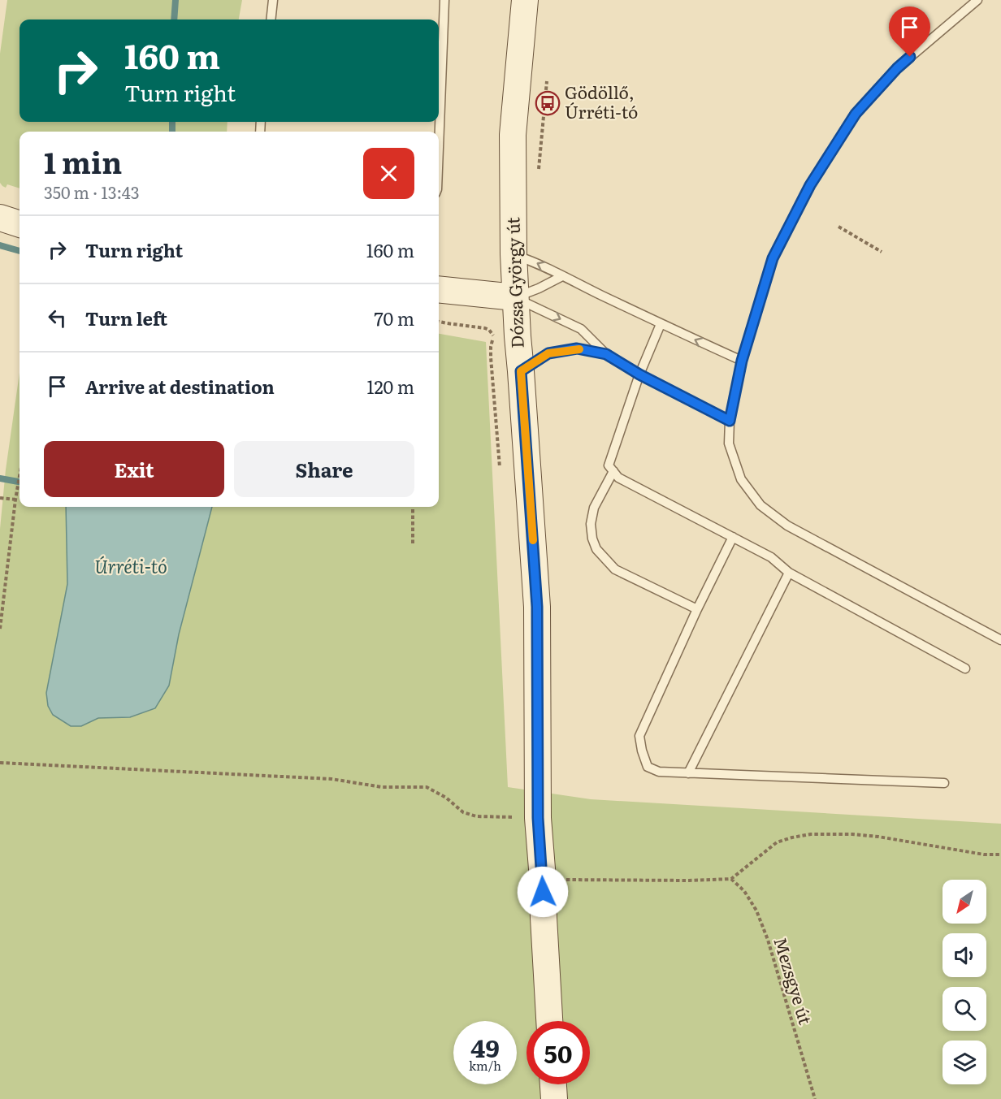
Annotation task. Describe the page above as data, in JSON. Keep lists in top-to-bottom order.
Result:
{
  "streets": {
    "main road": ["Dózsa György út"],
    "path": ["Mezsgye út"]
  },
  "water": ["Úrréti-tó"],
  "places": {
    "bus stop": ["Gödöllő, Úrréti-tó"]
  },
  "north": "bottom left",
  "page": {
    "turn": ["160 m", "Turn right"],
    "heading": ["1 min", "350 m · 13:43"],
    "list": [
      {
        "name": "Turn right",
        "value": "160 m"
      },
      {
        "name": "Turn left",
        "value": "70 m"
      },
      {
        "name": "Arrive at destination",
        "value": "120 m"
      }
    ],
    "buttons": ["Exit", "Share"],
    "speed": "49 km/h",
    "limit": "50"
  }
}
